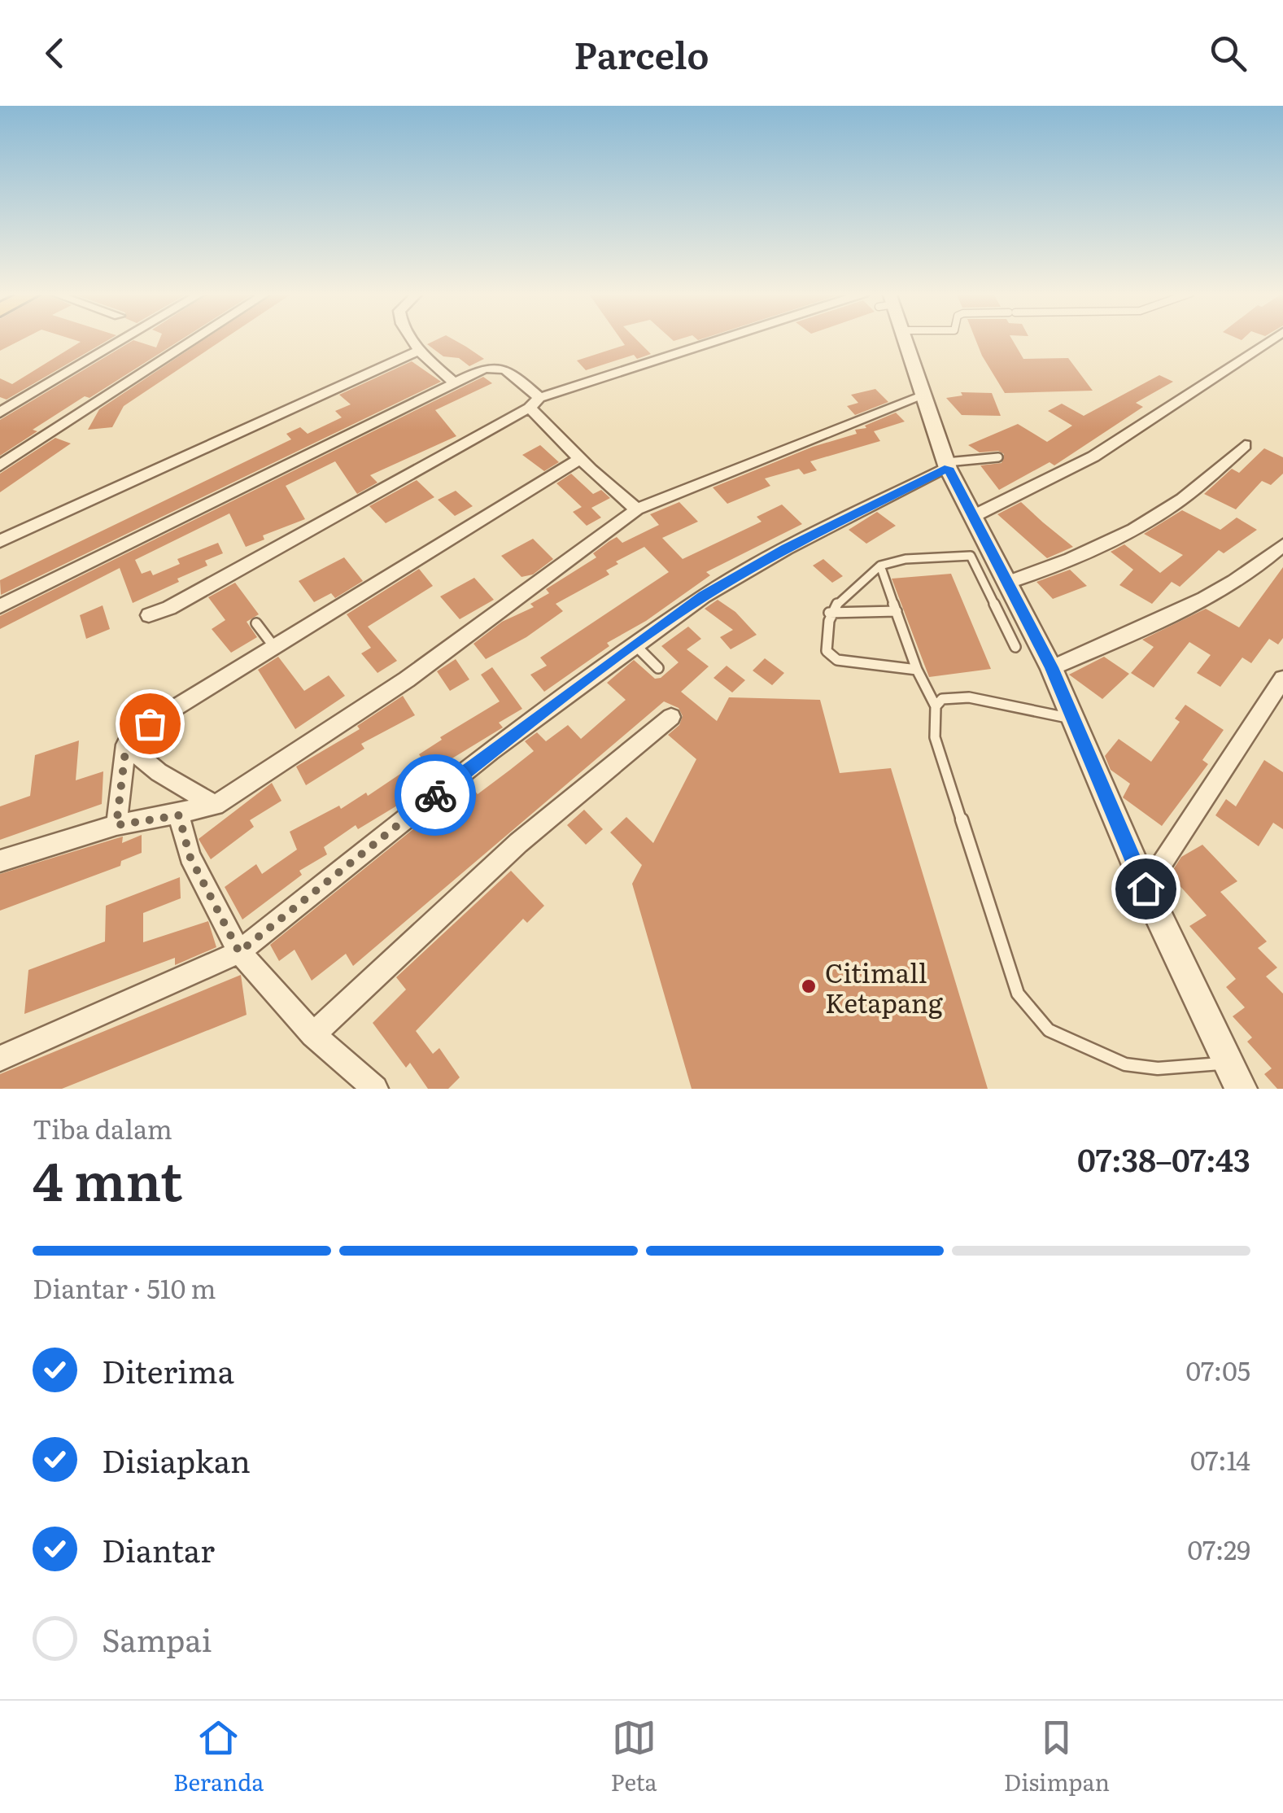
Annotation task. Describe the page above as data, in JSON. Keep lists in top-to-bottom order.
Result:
{
  "places": ["Citimall Ketapang"],
  "page": {
    "header": "Parcelo",
    "heading": ["4 mnt", "Tiba dalam", "07:38–07:43"],
    "bar": "Diantar · 510 m",
    "list": [
      ["Diterima", "07:05"],
      ["Disiapkan", "07:14"],
      ["Diantar", "07:29"],
      "Sampai"
    ],
    "tabs": ["Beranda", "Peta", "Disimpan"]
  }
}
